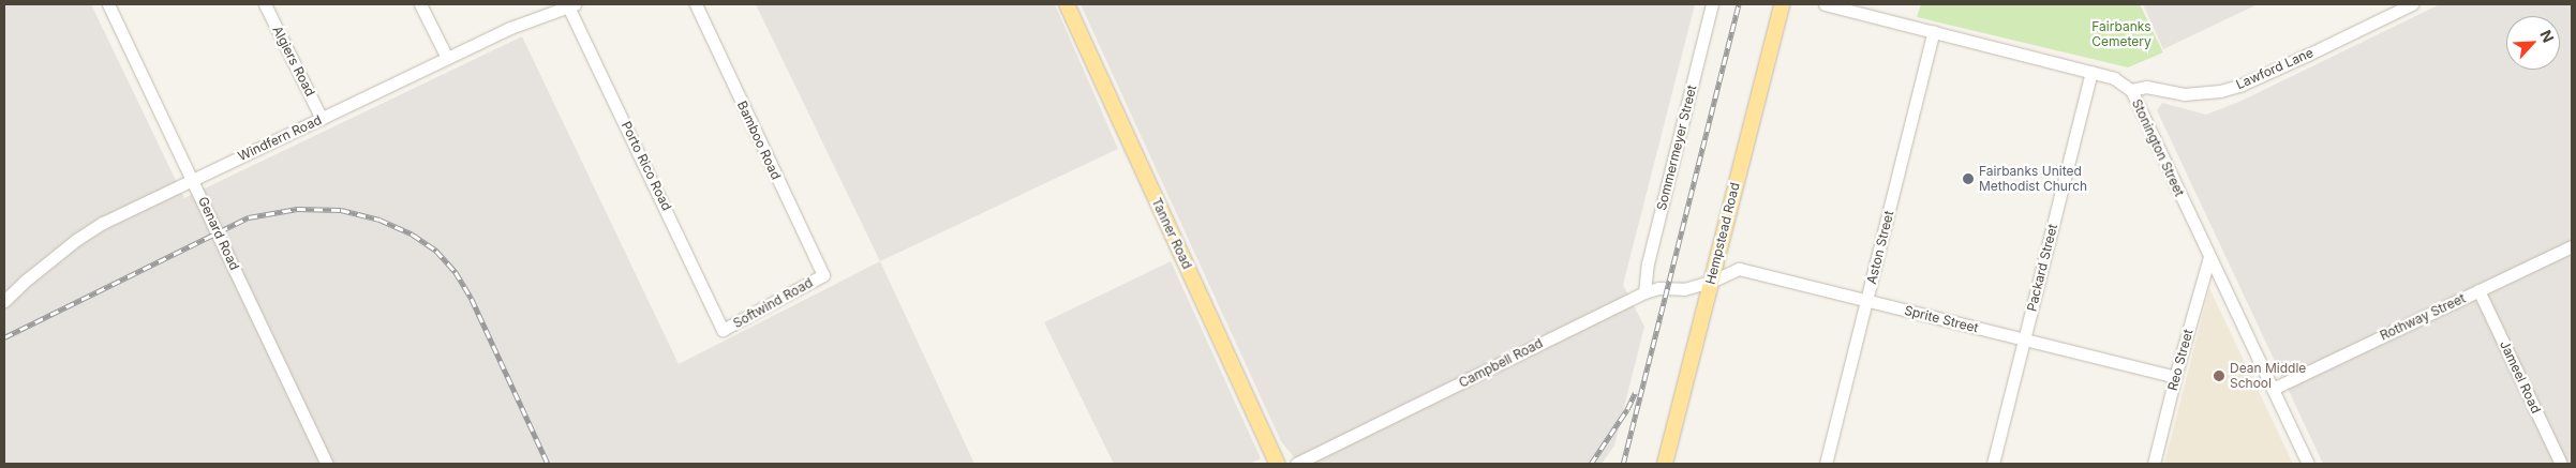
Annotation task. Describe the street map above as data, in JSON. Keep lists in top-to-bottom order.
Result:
{
  "streets": {
    "main road": ["Tanner Road", "Hempstead Road"],
    "street": [
      "Algiers Road",
      "Lawford Lane",
      "Windfern Road",
      "Bamboo Road",
      "Sommermeyer Street",
      "Stonington Street",
      "Porto Rico Road",
      "Genard Road",
      "Aston Street",
      "Packard Street",
      "Softwind Road",
      "Rothway Street",
      "Sprite Street",
      "Reo Street",
      "Campbell Road",
      "Jameel Road"
    ]
  },
  "crossings": [
    ["Algiers Road", "Windfern Road"],
    ["Lawford Lane", "Stonington Street"],
    ["Windfern Road", "Porto Rico Road"],
    ["Windfern Road", "Genard Road"],
    ["Bamboo Road", "Softwind Road"],
    ["Sommermeyer Street", "Campbell Road"],
    ["Stonington Street", "Aston Street"],
    ["Stonington Street", "Packard Street"],
    ["Stonington Street", "Rothway Street"],
    ["Stonington Street", "Reo Street"],
    ["Porto Rico Road", "Softwind Road"],
    ["Hempstead Road", "Sprite Street"],
    ["Hempstead Road", "Campbell Road"],
    ["Aston Street", "Sprite Street"],
    ["Packard Street", "Sprite Street"],
    ["Rothway Street", "Jameel Road"],
    ["Sprite Street", "Reo Street"],
    ["Sprite Street", "Campbell Road"]
  ],
  "parks": ["Fairbanks Cemetery"],
  "places": ["Fairbanks United Methodist Church", "Dean Middle School"],
  "north": "top right"
}
